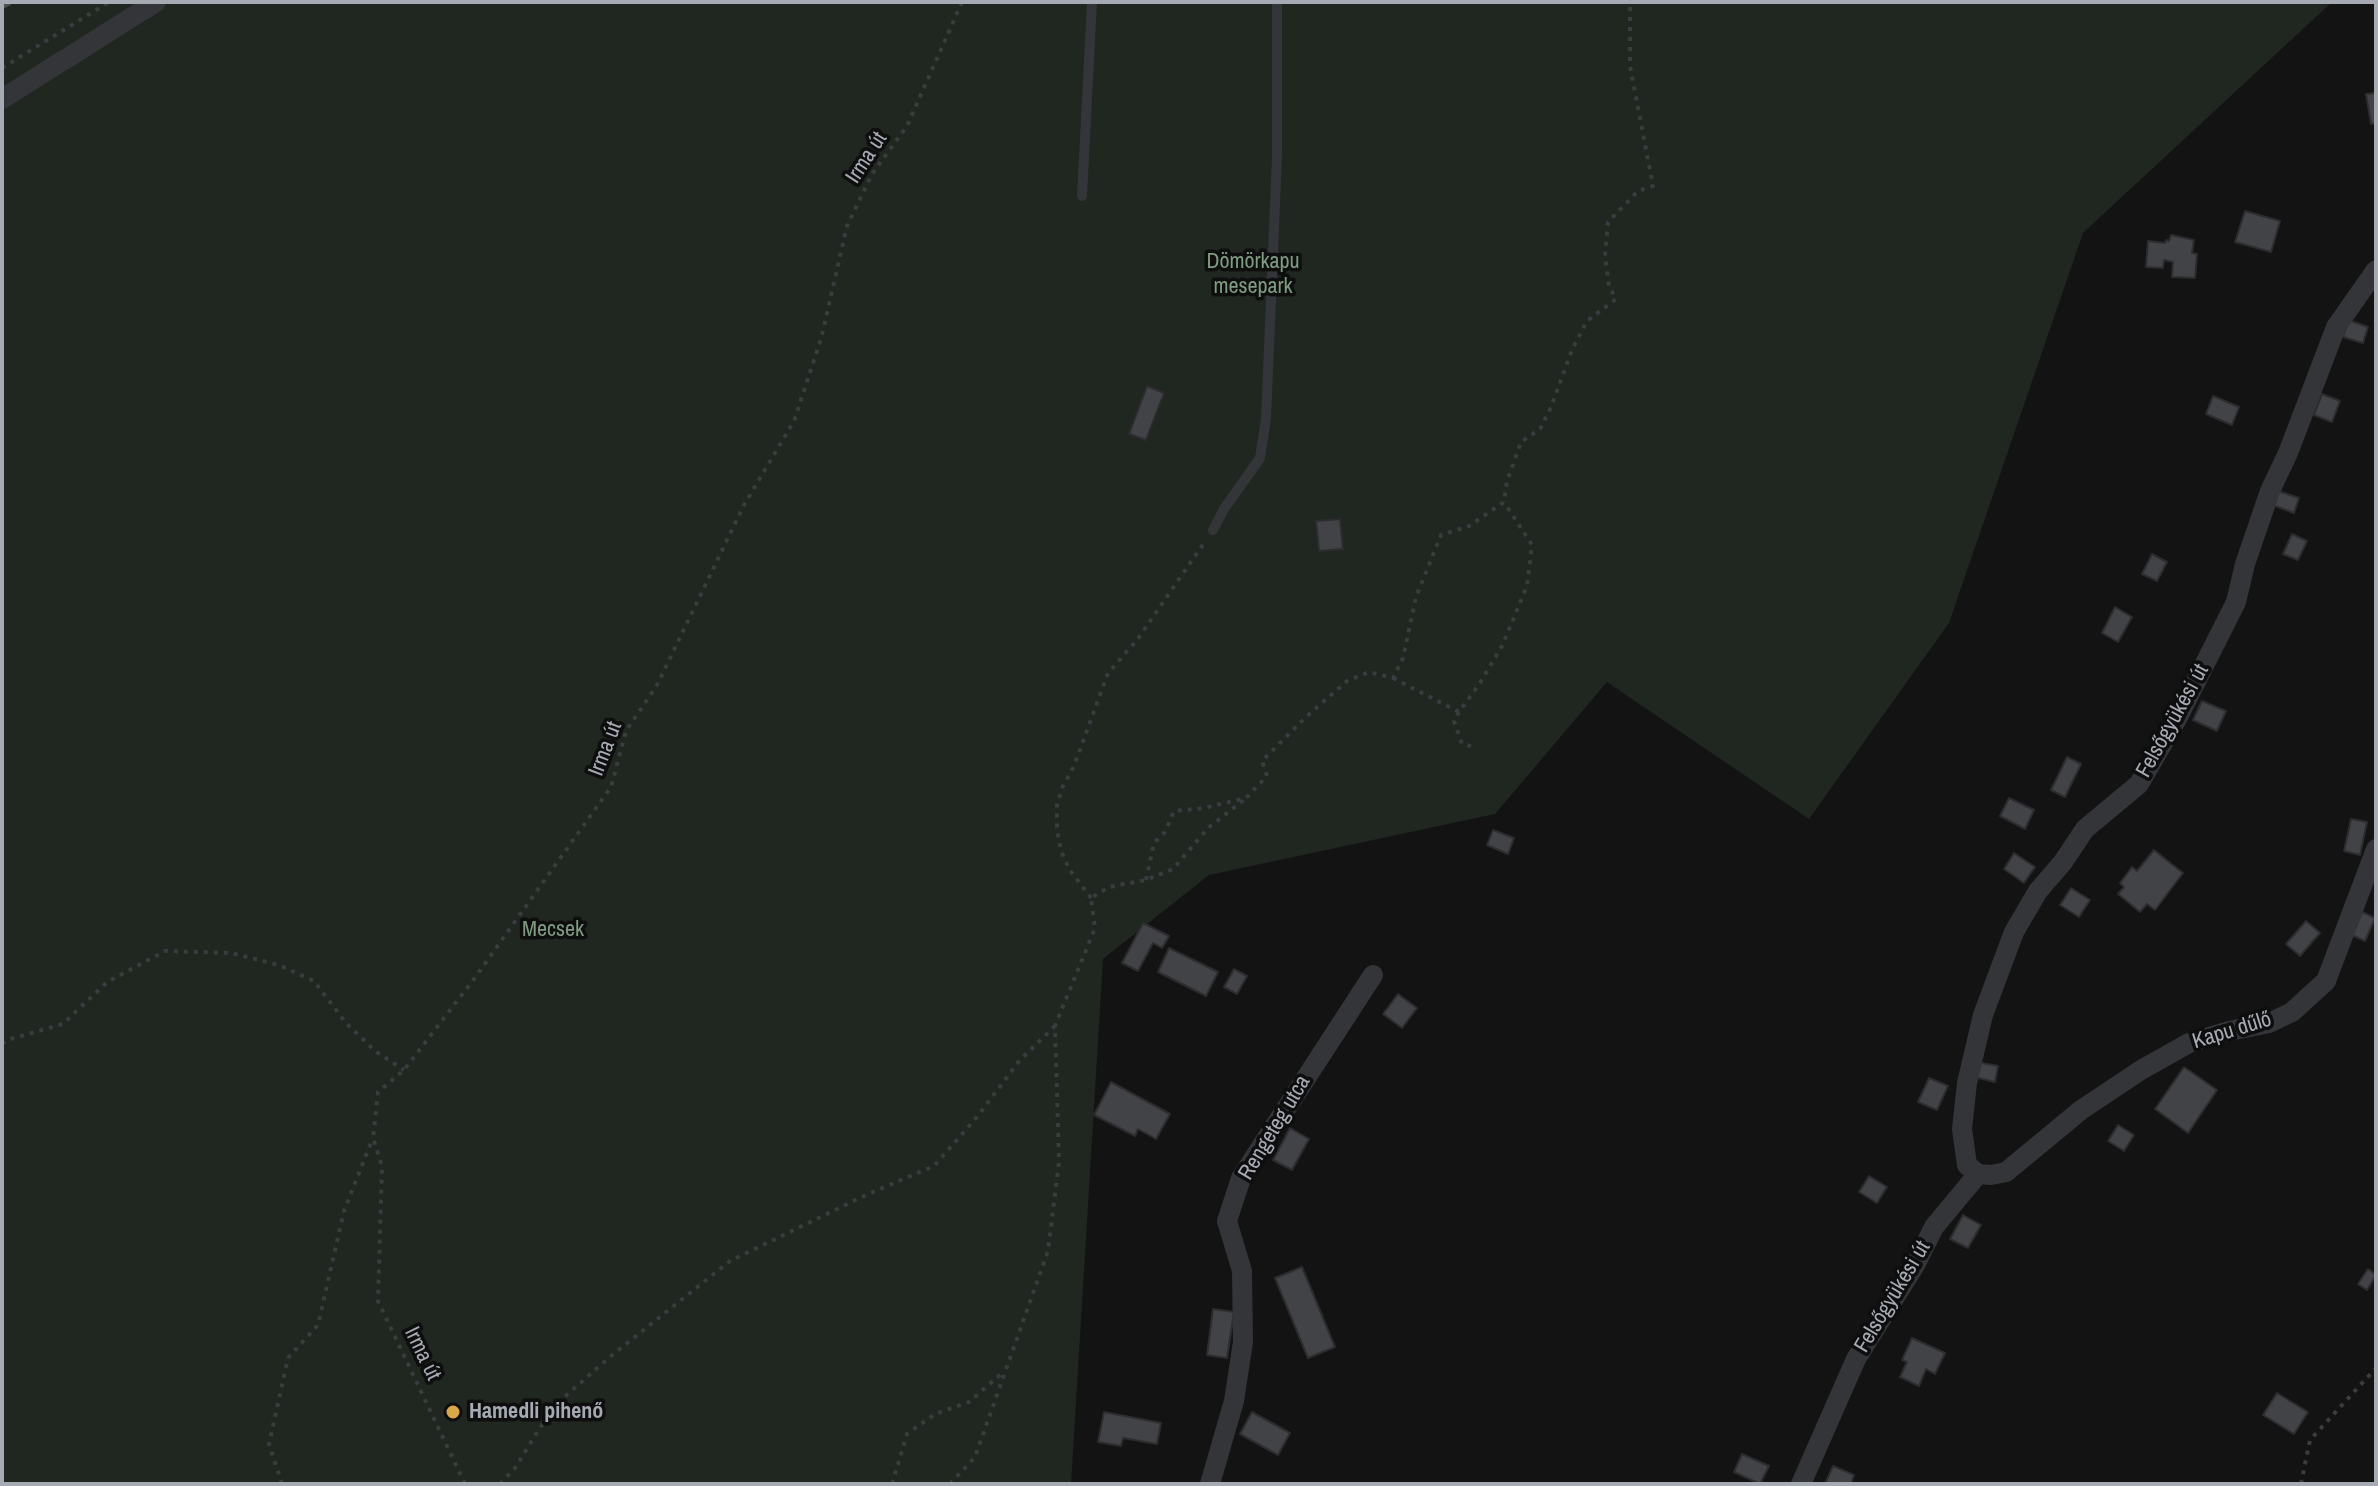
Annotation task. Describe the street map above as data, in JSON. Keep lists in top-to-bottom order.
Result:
{
  "streets": {
    "street": ["Felsőgyükési út", "Kapu dűlő", "Rengeteg utca"],
    "path": ["Irma út"]
  },
  "crossings": [
    ["Felsőgyükési út", "Kapu dűlő"]
  ],
  "parks": ["Dömörkapu mesepark", "Mecsek"],
  "places": ["Hamedli pihenő"]
}
